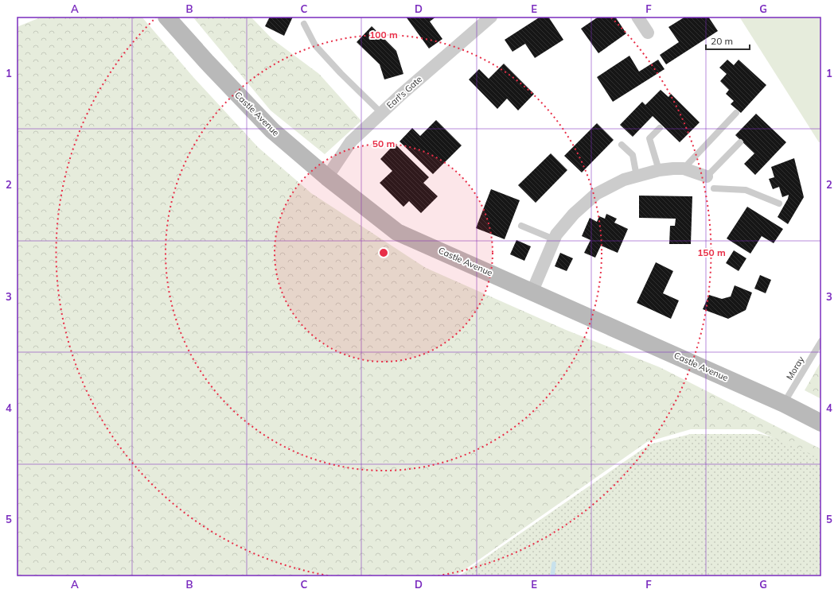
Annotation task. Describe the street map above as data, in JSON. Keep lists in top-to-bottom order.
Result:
{
  "streets": {
    "street": ["Earl's Gate", "Castle Avenue"],
    "lane": ["Moray"]
  },
  "crossings": [
    ["Earl's Gate", "Castle Avenue"],
    ["Castle Avenue", "Moray"]
  ],
  "scale_bar": "20 m",
  "grid": {
    "columns": [
      "A",
      "B",
      "C",
      "D",
      "E",
      "F",
      "G"
    ],
    "rows": [
      "1",
      "2",
      "3",
      "4",
      "5"
    ]
  },
  "rings": ["100 m", "50 m", "150 m"]
}
